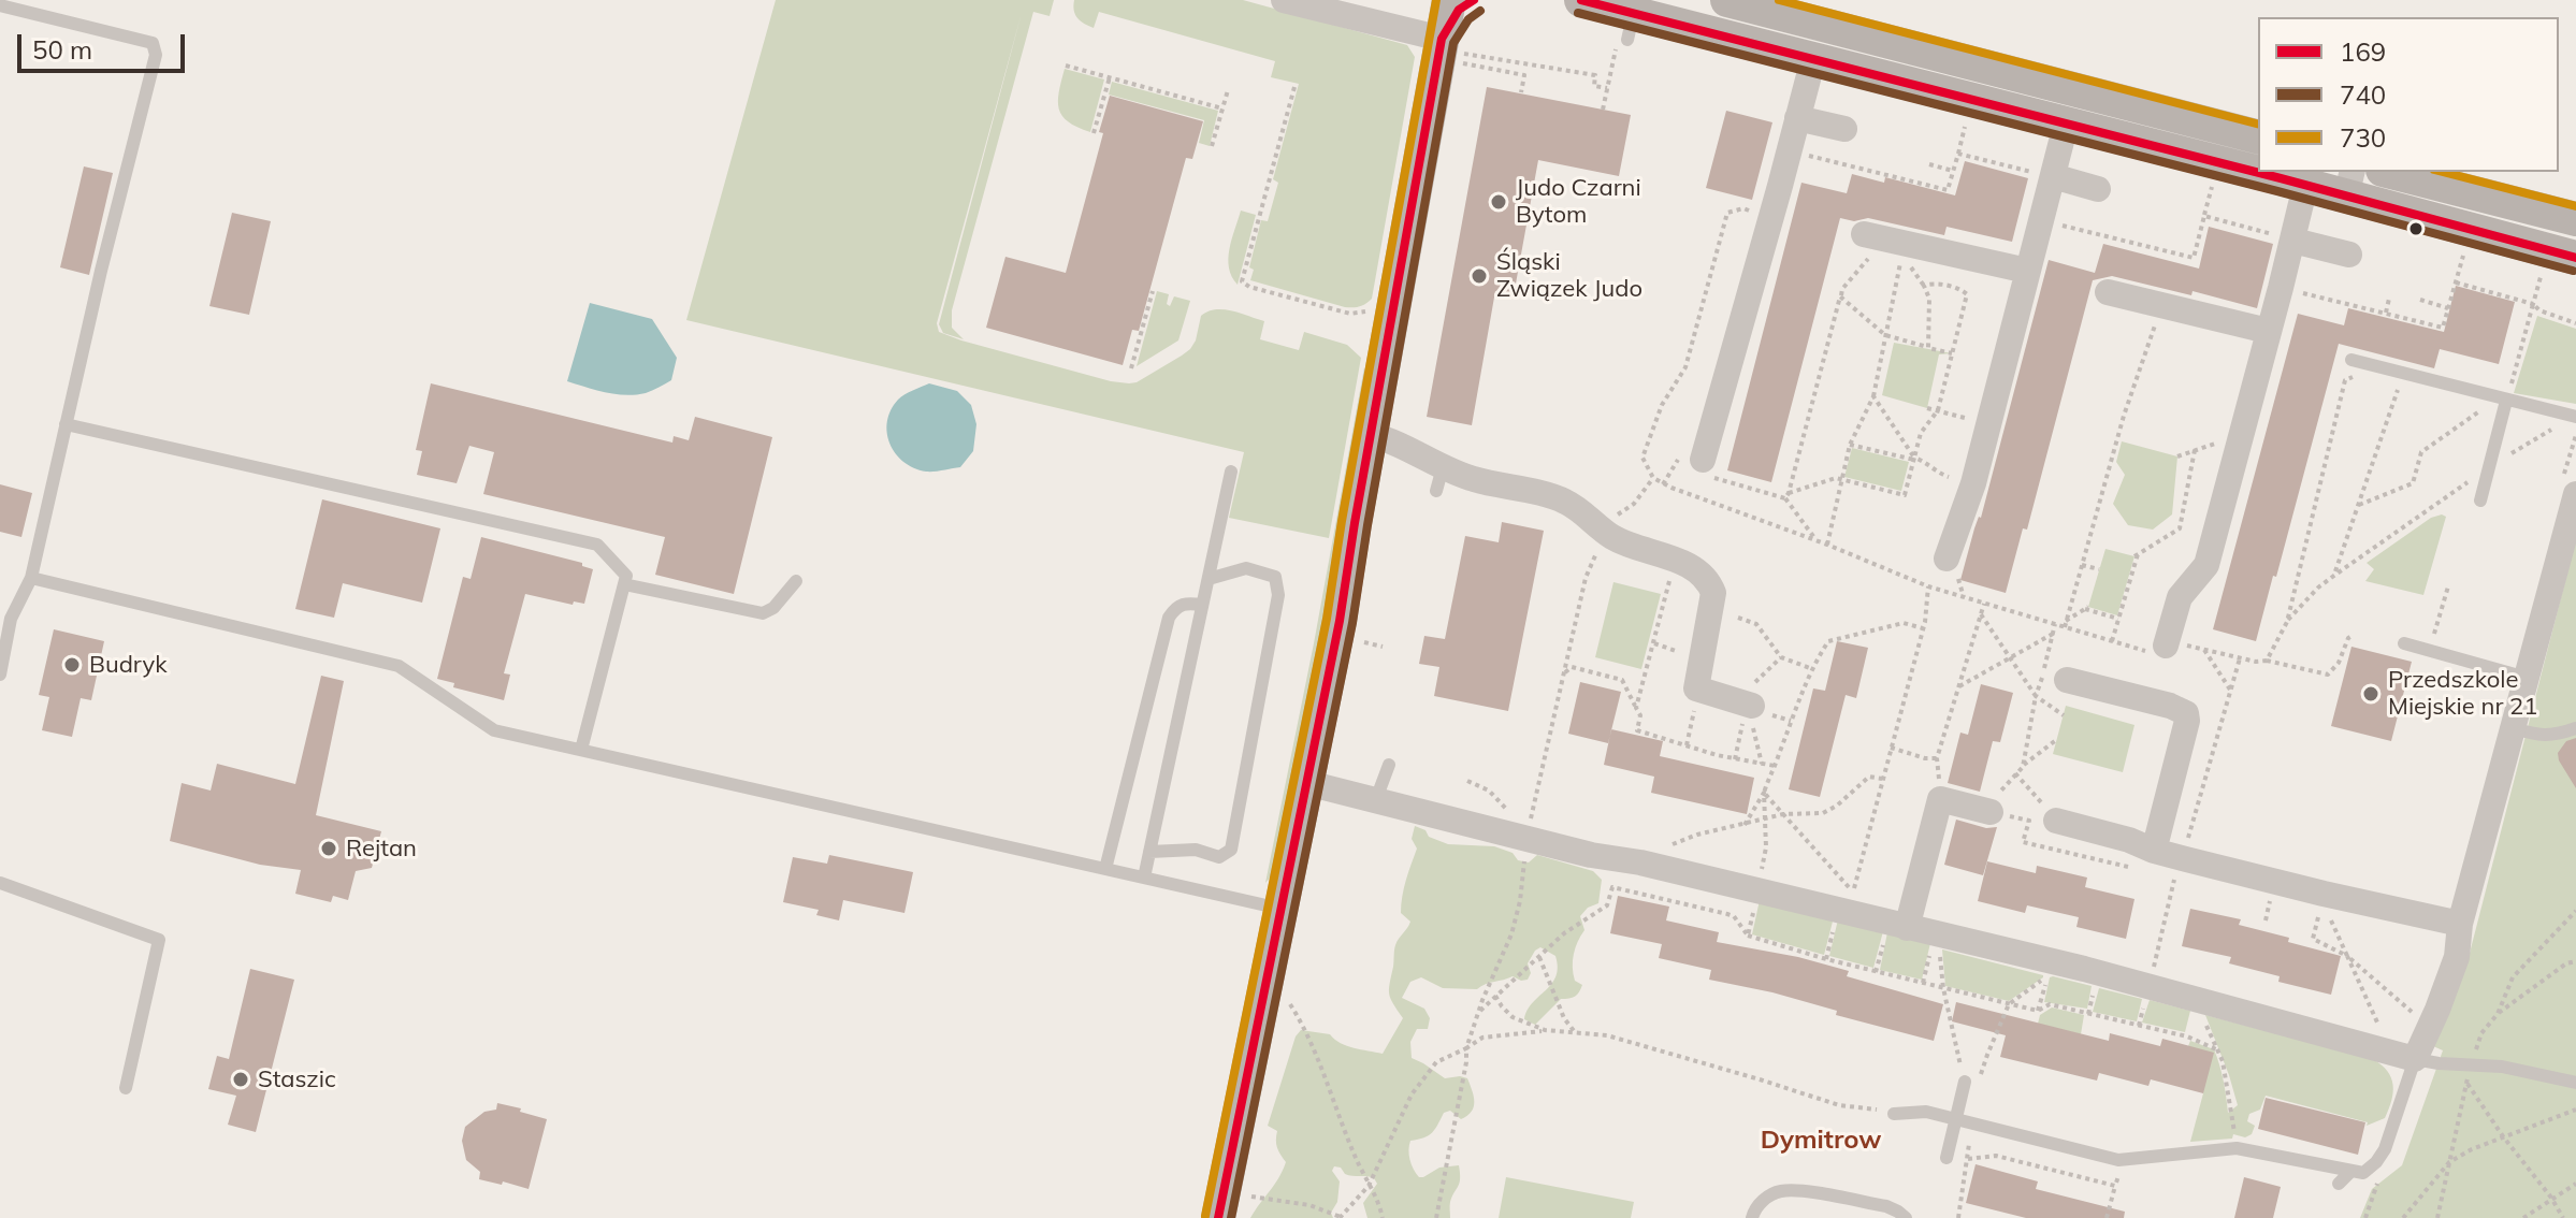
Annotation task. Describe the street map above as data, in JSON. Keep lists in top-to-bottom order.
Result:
{
  "districts": ["Dymitrow"],
  "places": [
    "Judo Czarni Bytom",
    "Śląski Związek Judo",
    "Budryk",
    "Przedszkole Miejskie nr 21",
    "Rejtan",
    "Staszic"
  ],
  "lines": ["transit line 169", "transit line 730", "transit line 740"],
  "legend": ["169", "740", "730"],
  "scale_bar": "50 m"
}
